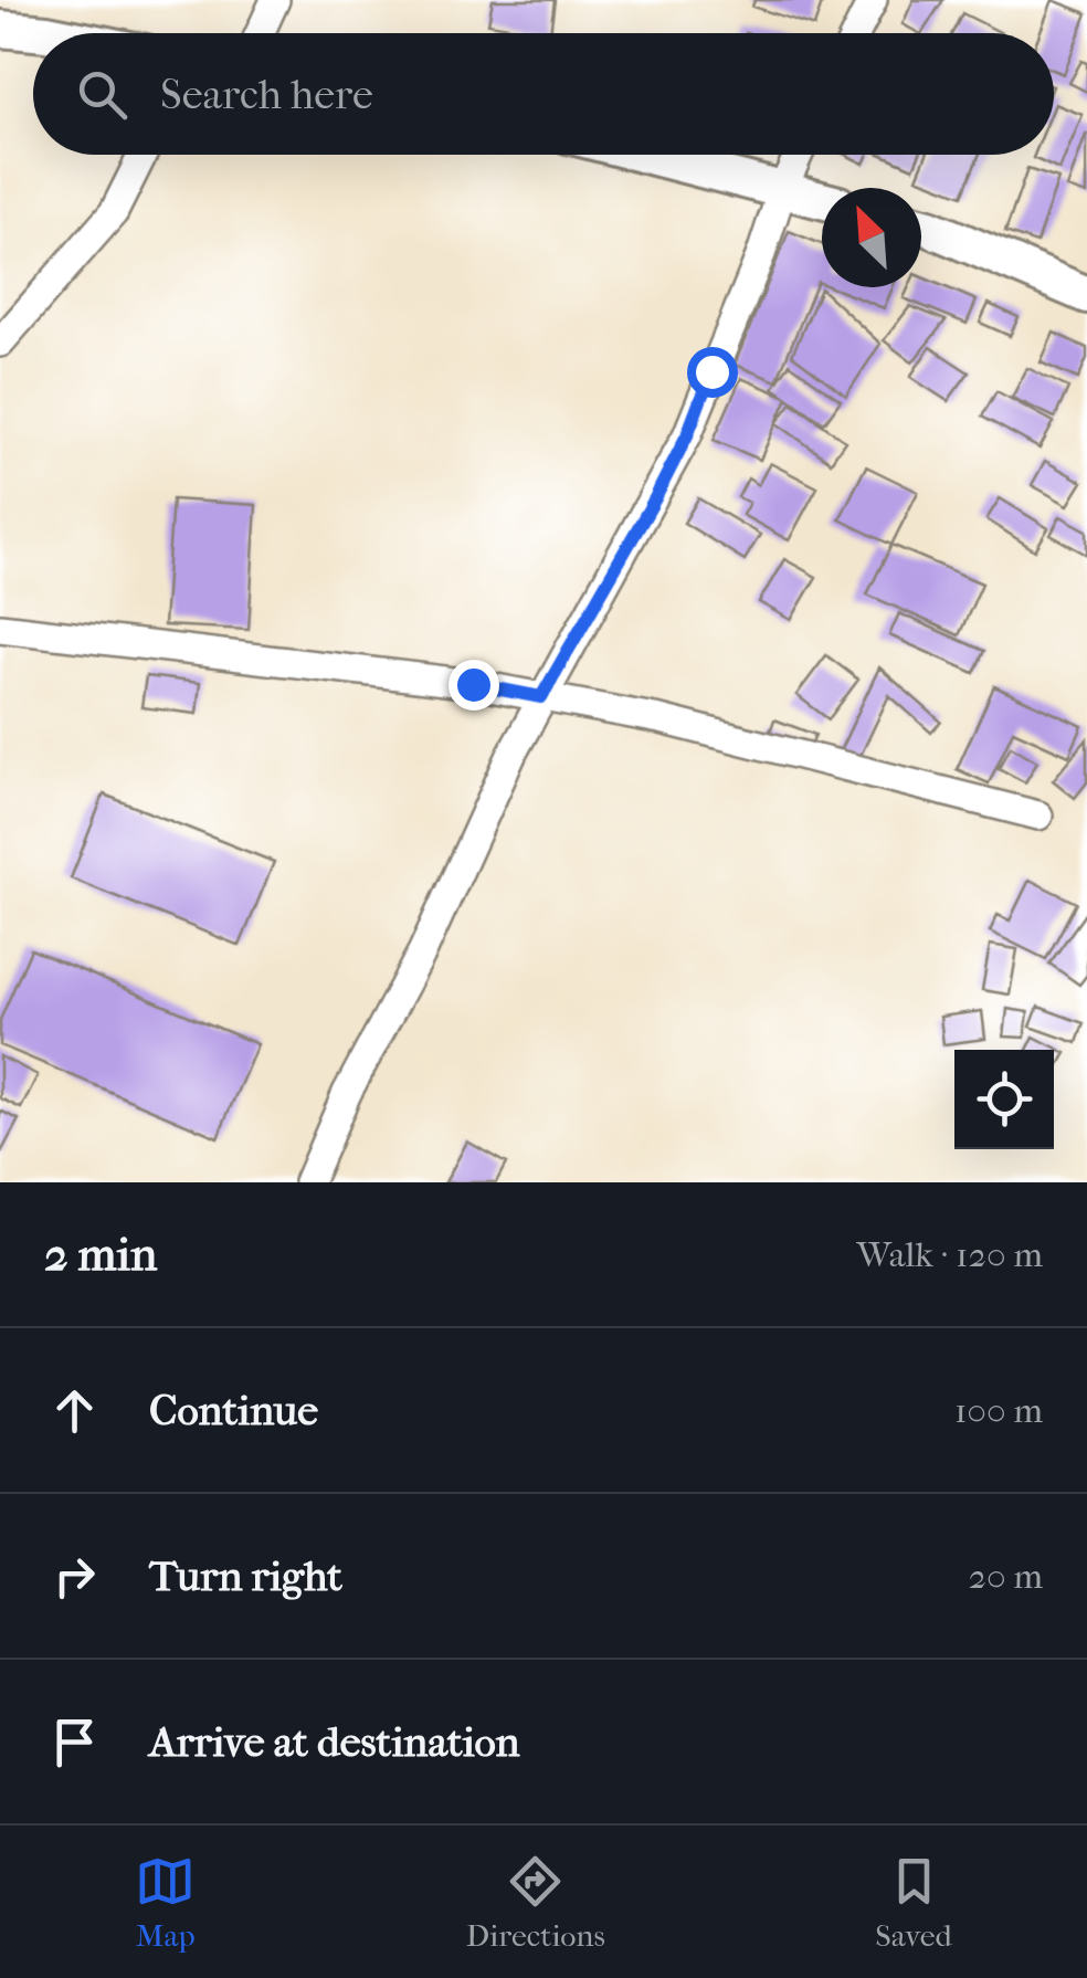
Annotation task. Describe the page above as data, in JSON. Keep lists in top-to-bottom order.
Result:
{
  "north": "top left",
  "page": {
    "search": "Search here",
    "heading": ["2 min", "Walk · 120 m"],
    "list": [
      ["Continue", "100 m"],
      ["Turn right", "20 m"],
      "Arrive at destination"
    ],
    "nav": ["Map", "Directions", "Saved"]
  }
}
